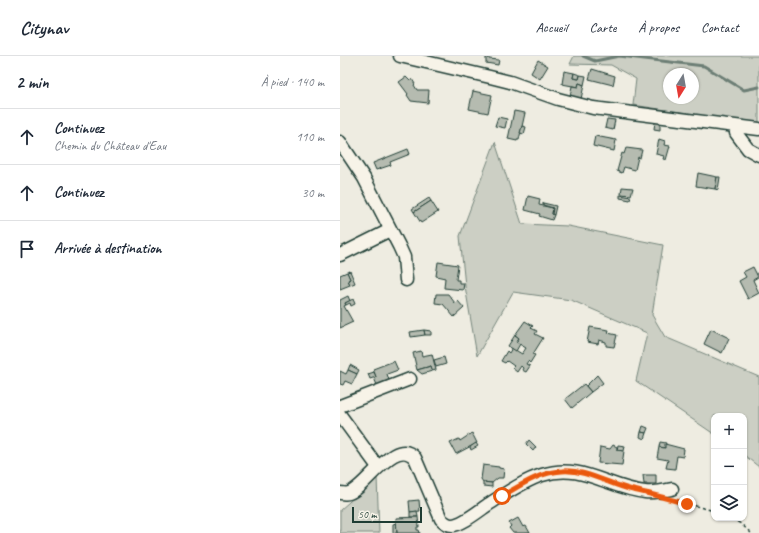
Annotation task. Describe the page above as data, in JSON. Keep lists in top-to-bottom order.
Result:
{
  "scale_bar": "50 m",
  "north": "bottom",
  "page": {
    "header": "Citynav",
    "nav": [
      "Accueil",
      "Carte",
      "À propos",
      "Contact"
    ],
    "heading": ["2 min", "À pied · 140 m"],
    "list": [
      ["Continuez", "Chemin du Château d'Eau", "110 m"],
      ["Continuez", "30 m"],
      "Arrivée à destination"
    ],
    "map_buttons": ["+", "−"],
    "scale": "50 m"
  }
}
